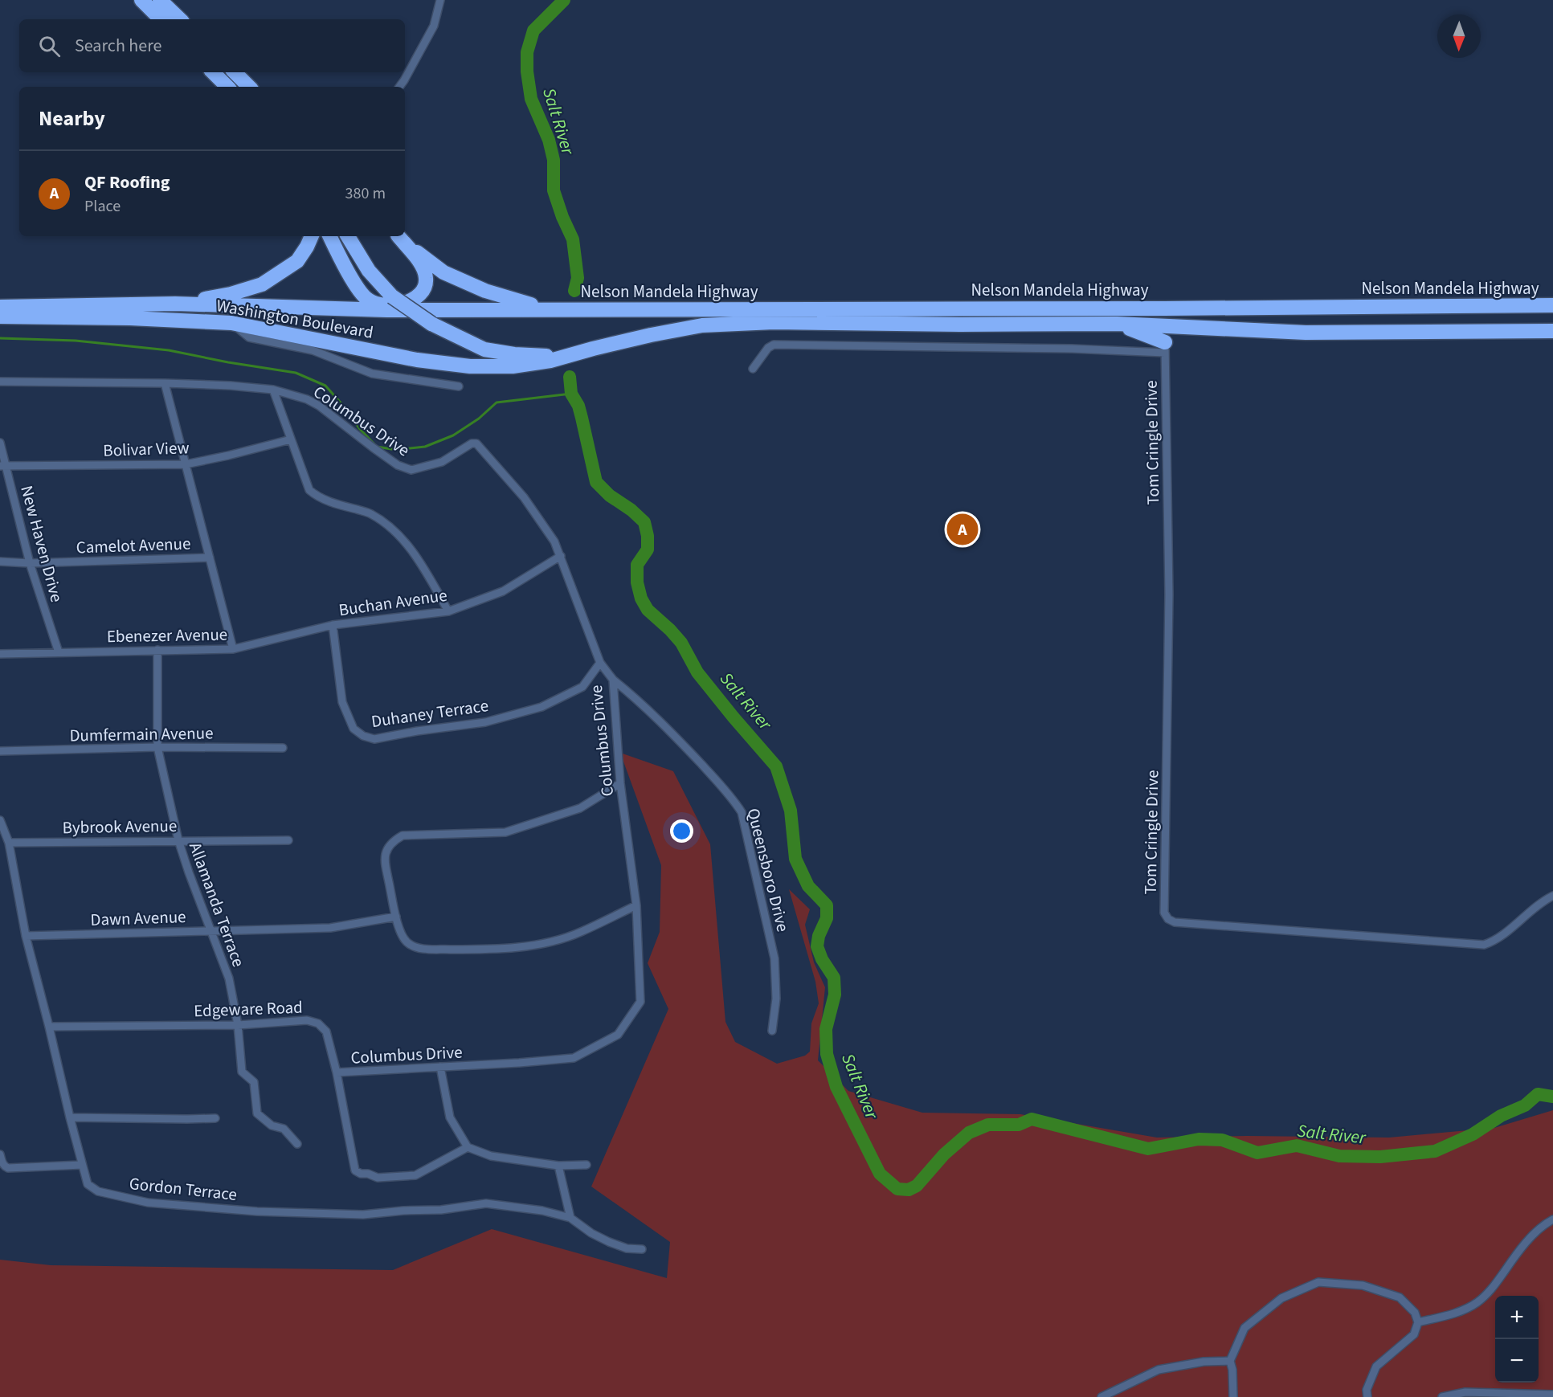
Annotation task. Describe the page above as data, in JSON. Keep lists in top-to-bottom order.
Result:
{
  "streets": {
    "highway": ["Nelson Mandela Highway", "Washington Boulevard"],
    "street": [
      "Columbus Drive",
      "Tom Cringle Drive",
      "Bolivar View",
      "New Haven Drive",
      "Camelot Avenue",
      "Buchan Avenue",
      "Ebenezer Avenue",
      "Duhaney Terrace",
      "Dumfermain Avenue",
      "Bybrook Avenue",
      "Queensboro Drive",
      "Allamanda Terrace",
      "Dawn Avenue",
      "Edgeware Road",
      "Gordon Terrace"
    ]
  },
  "crossings": [
    ["Nelson Mandela Highway", "Washington Boulevard"],
    ["Columbus Drive", "Buchan Avenue"],
    ["Columbus Drive", "Duhaney Terrace"],
    ["Columbus Drive", "Queensboro Drive"],
    ["Columbus Drive", "Edgeware Road"],
    ["Bolivar View", "New Haven Drive"],
    ["New Haven Drive", "Camelot Avenue"],
    ["New Haven Drive", "Ebenezer Avenue"],
    ["Buchan Avenue", "Ebenezer Avenue"],
    ["Buchan Avenue", "Duhaney Terrace"],
    ["Ebenezer Avenue", "Duhaney Terrace"],
    ["Ebenezer Avenue", "Allamanda Terrace"],
    ["Dumfermain Avenue", "Allamanda Terrace"],
    ["Bybrook Avenue", "Allamanda Terrace"],
    ["Bybrook Avenue", "Gordon Terrace"],
    ["Allamanda Terrace", "Dawn Avenue"],
    ["Allamanda Terrace", "Edgeware Road"],
    ["Dawn Avenue", "Gordon Terrace"],
    ["Edgeware Road", "Gordon Terrace"]
  ],
  "water": ["Salt River"],
  "north": "bottom",
  "page": {
    "search": "Search here",
    "heading": "Nearby",
    "list": [
      {
        "mark": "A",
        "name": "QF Roofing",
        "note": "Place",
        "value": "380 m"
      }
    ],
    "pins": "A",
    "map_buttons": ["+", "−"]
  }
}
